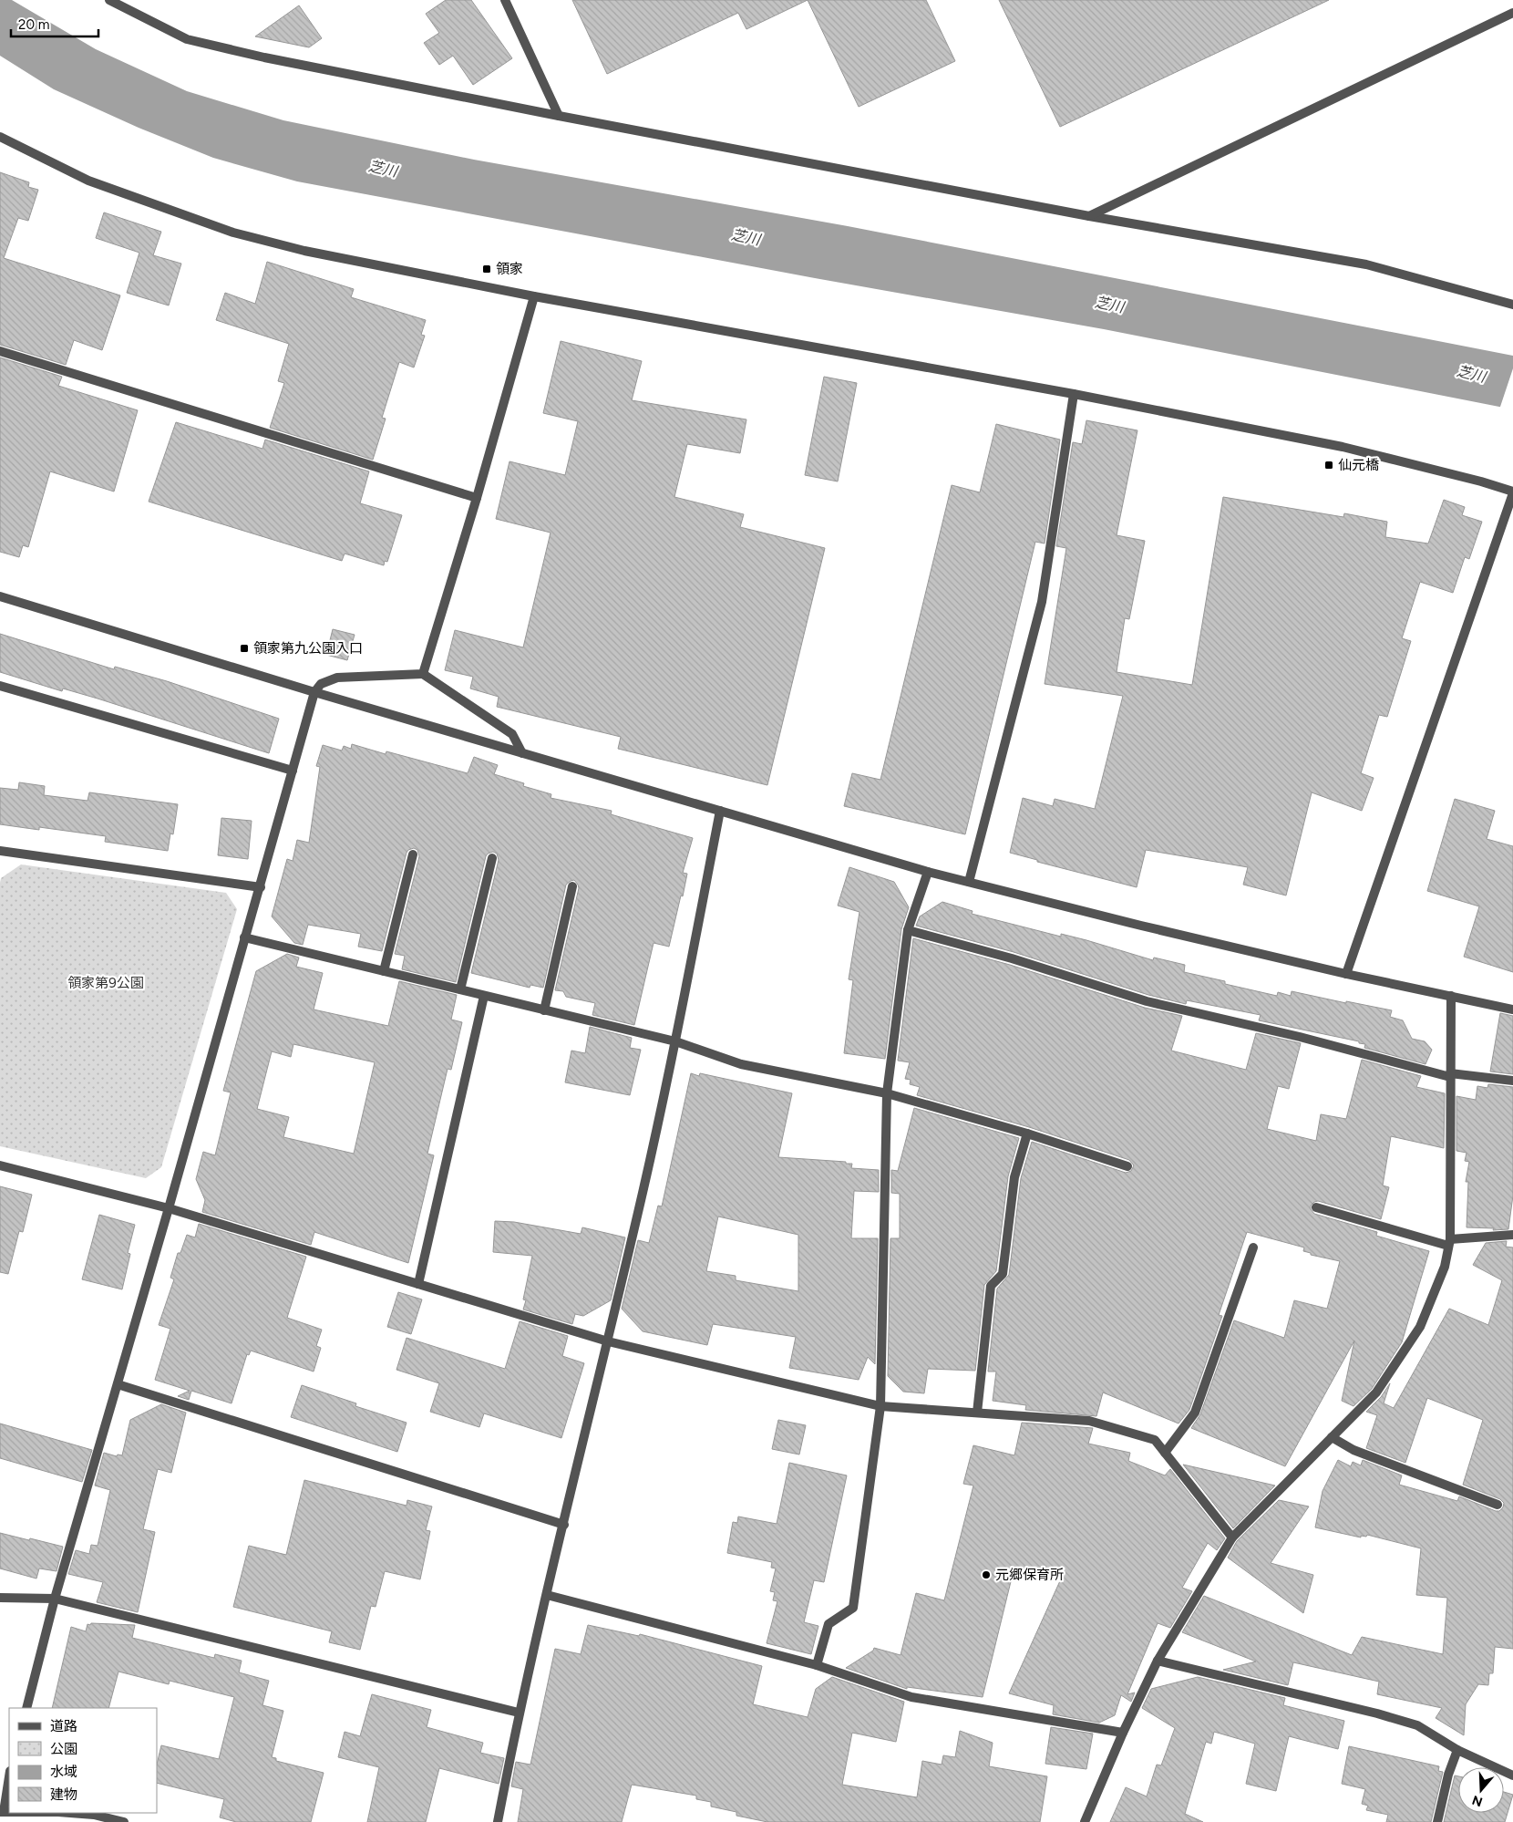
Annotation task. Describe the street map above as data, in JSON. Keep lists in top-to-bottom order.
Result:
{
  "water": ["芝川"],
  "parks": ["領家第9公園"],
  "places": {
    "transit": ["領家", "仙元橋", "領家第九公園入口"],
    "other": ["元郷保育所"]
  },
  "legend": [
    "道路",
    "公園",
    "水域",
    "建物"
  ],
  "scale_bar": "20 m",
  "north": "bottom"
}
